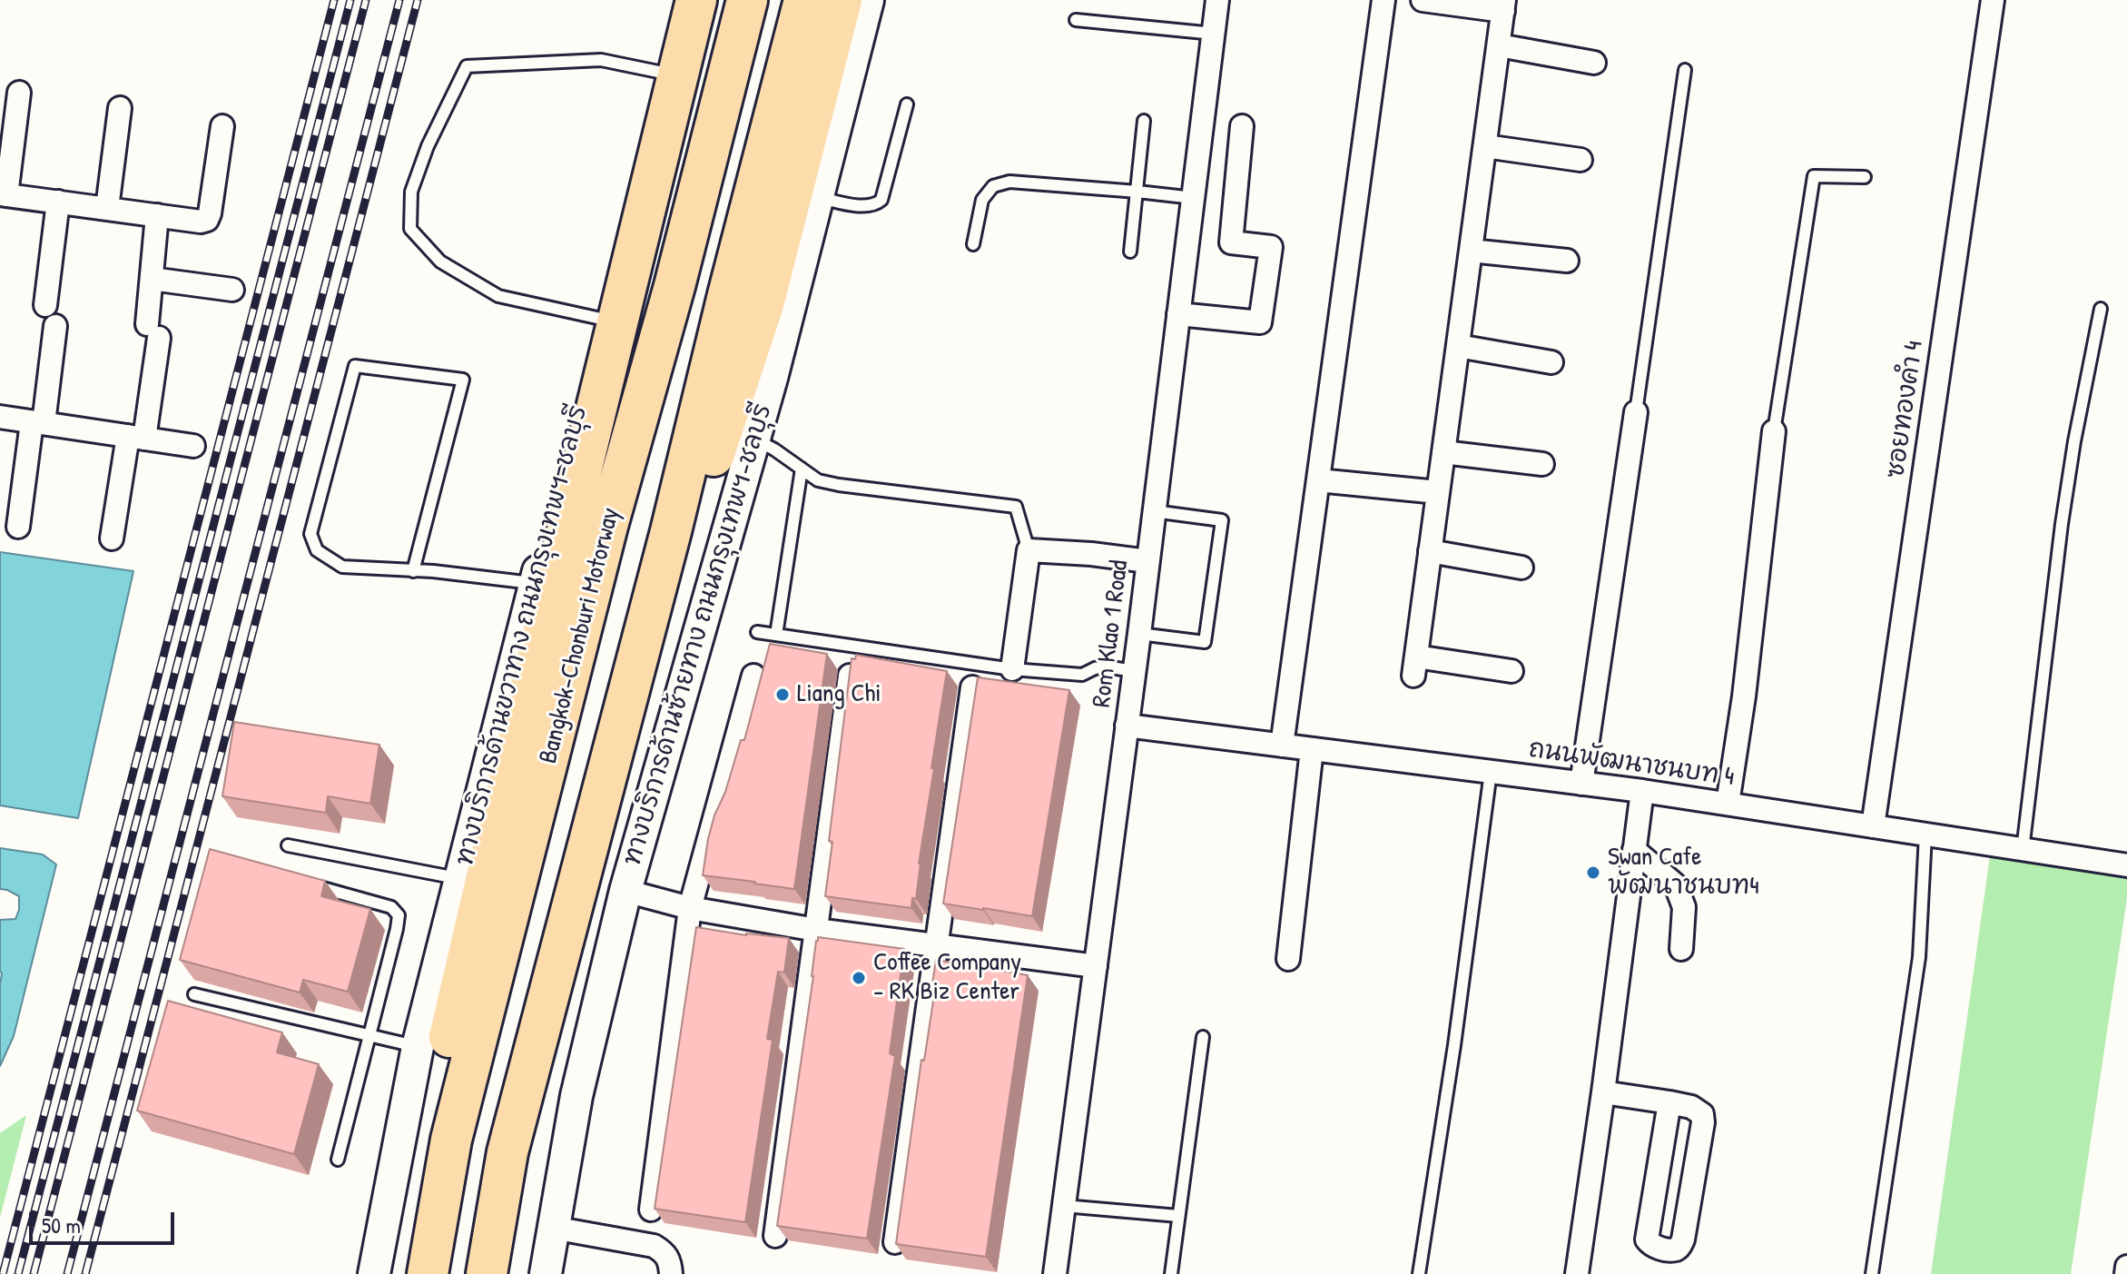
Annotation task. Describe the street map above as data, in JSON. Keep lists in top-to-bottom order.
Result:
{
  "streets": {
    "highway": ["Bangkok-Chonburi Motorway"],
    "main road": ["ทางบริการด้านซ้ายทาง ถนนกรุงเทพฯ-ชลบุรี", "ทางบริการด้านขวาทาง ถนนกรุงเทพฯ-ชลบุรี"],
    "street": ["ซอยทองคำ 4", "Rom Klao 1 Road", "ถนนพัฒนาชนบท 4"]
  },
  "crossings": [
    ["ซอยทองคำ 4", "ถนนพัฒนาชนบท 4"],
    ["Rom Klao 1 Road", "ถนนพัฒนาชนบท 4"]
  ],
  "places": ["Liang Chi", "Swan Cafe พัฒนาชนบท4", "Coffee Company - RK Biz Center"],
  "scale_bar": "50 m"
}
